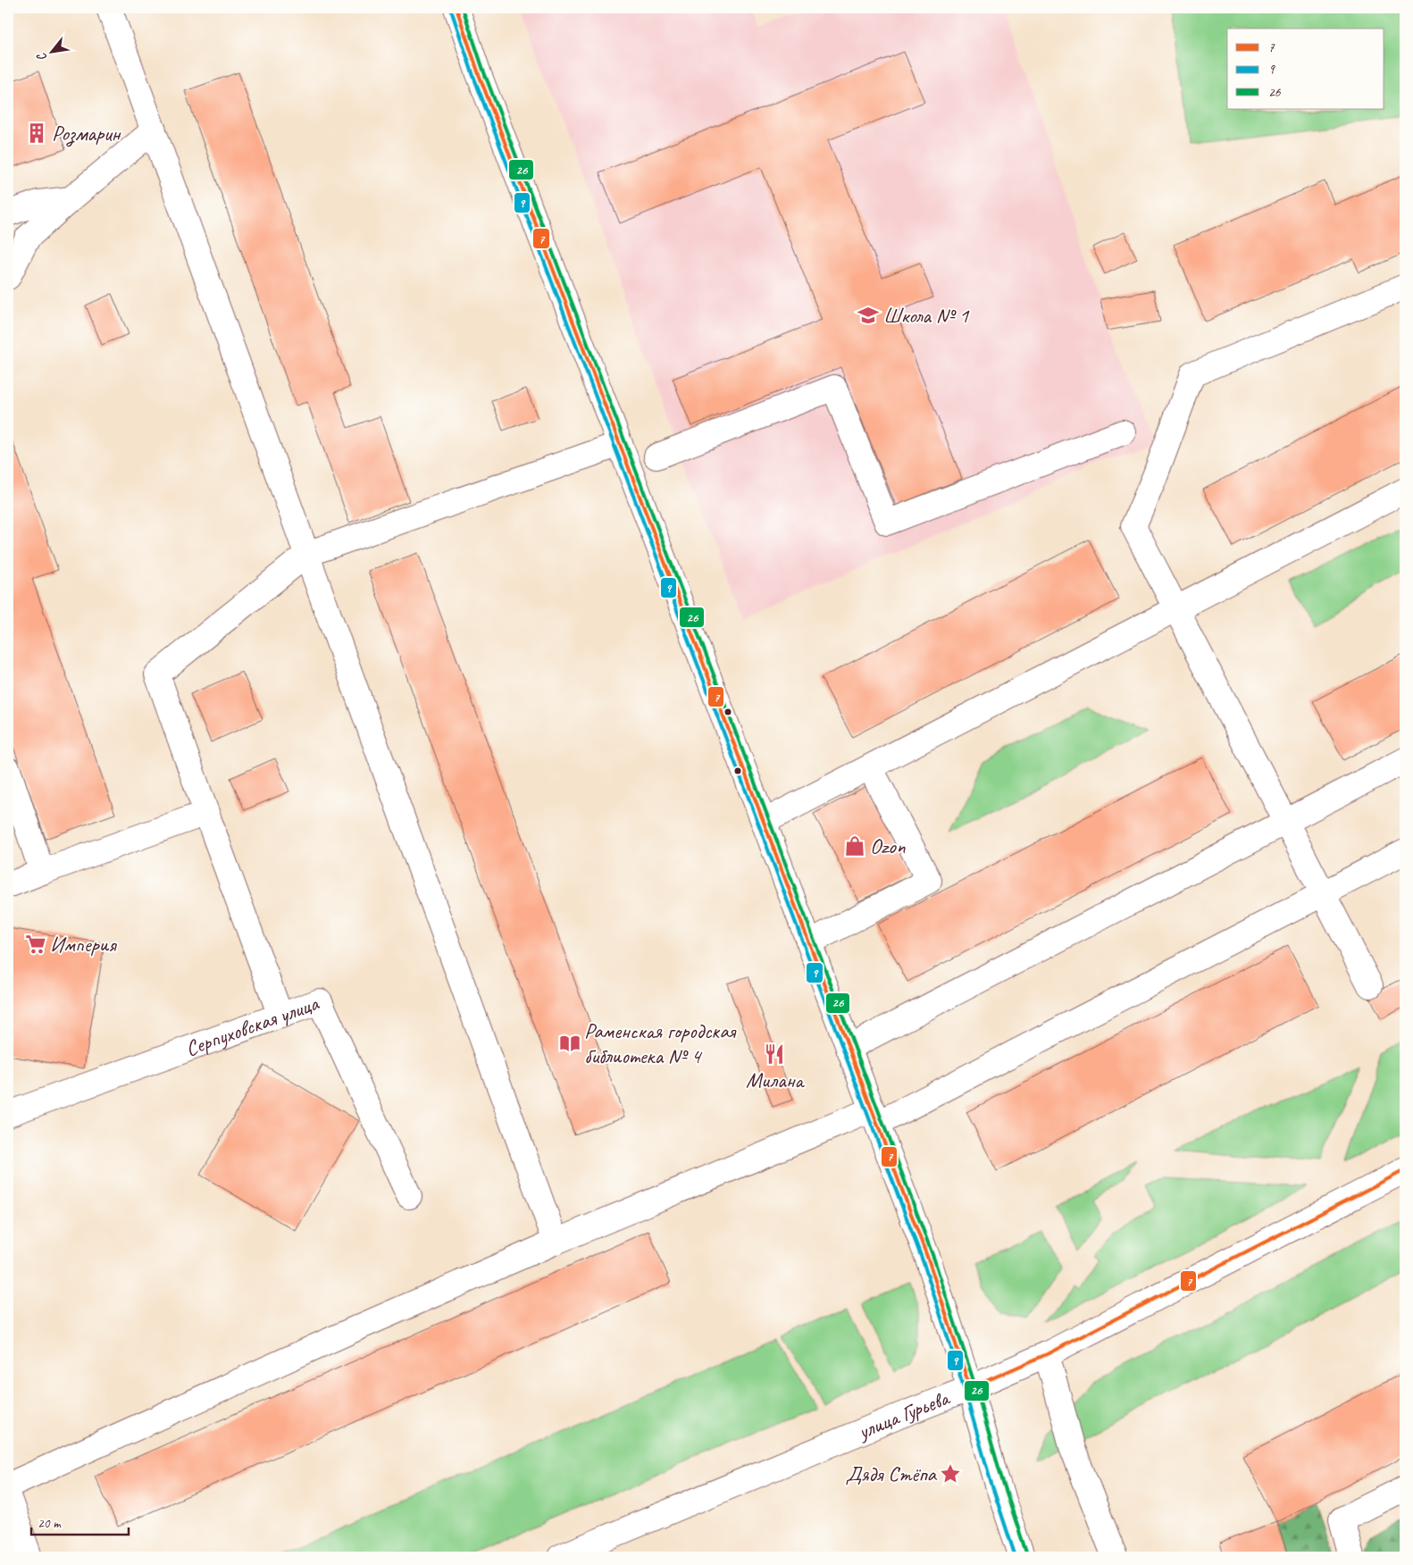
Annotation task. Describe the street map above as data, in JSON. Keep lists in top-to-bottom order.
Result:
{
  "streets": {
    "main road": ["Серпуховская улица", "улица Гурьева"]
  },
  "places": {
    "building": ["Розмарин"],
    "school or university": ["Школа № 1"],
    "shop": ["Ozon"],
    "supermarket": ["Империя"],
    "library": ["Раменская городская библиотека № 4"],
    "restaurant": ["Милана"],
    "place": ["Дядя Стёпа"]
  },
  "lines": ["transit line 7", "transit line 26", "transit line 9"],
  "legend": ["7", "9", "26"],
  "scale_bar": "20 m",
  "north": "bottom left"
}
